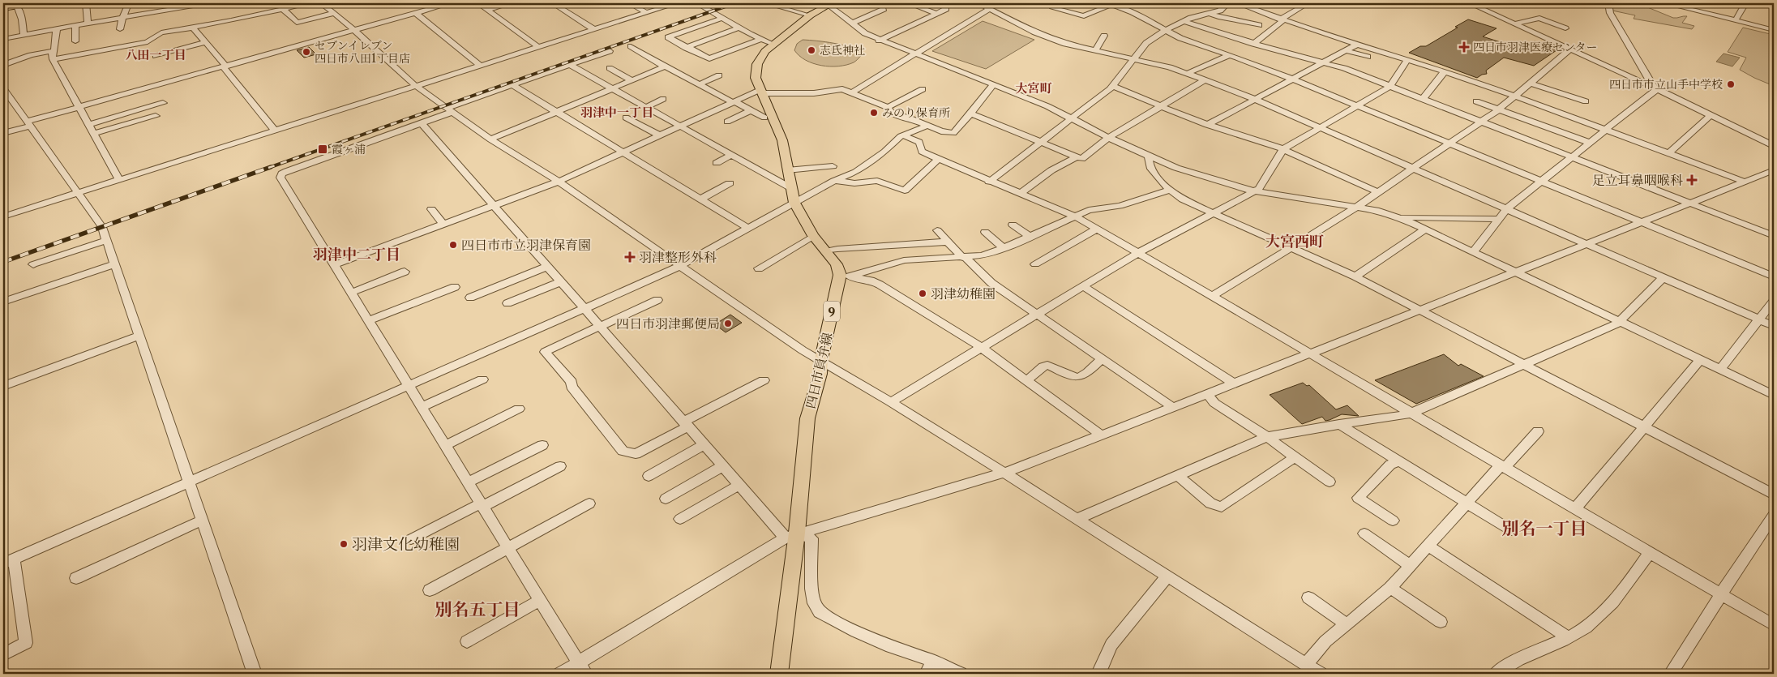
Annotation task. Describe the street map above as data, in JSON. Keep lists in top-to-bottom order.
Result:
{
  "streets": {
    "main road": ["9", "四日市員弁線"]
  },
  "districts": [
    "八田一丁目",
    "大宮町",
    "羽津中一丁目",
    "大宮西町",
    "羽津中二丁目",
    "別名一丁目",
    "別名五丁目"
  ],
  "places": {
    "health": ["四日市羽津医療センター", "足立耳鼻咽喉科", "羽津整形外科"],
    "other": [
      "志氐神社",
      "セブンイレブン 四日市八田1丁目店",
      "四日市市立山手中学校",
      "みのり保育所",
      "四日市市立羽津保育園",
      "羽津幼稚園",
      "四日市羽津郵便局",
      "羽津文化幼稚園"
    ],
    "transit": ["霞ヶ浦"]
  }
}
